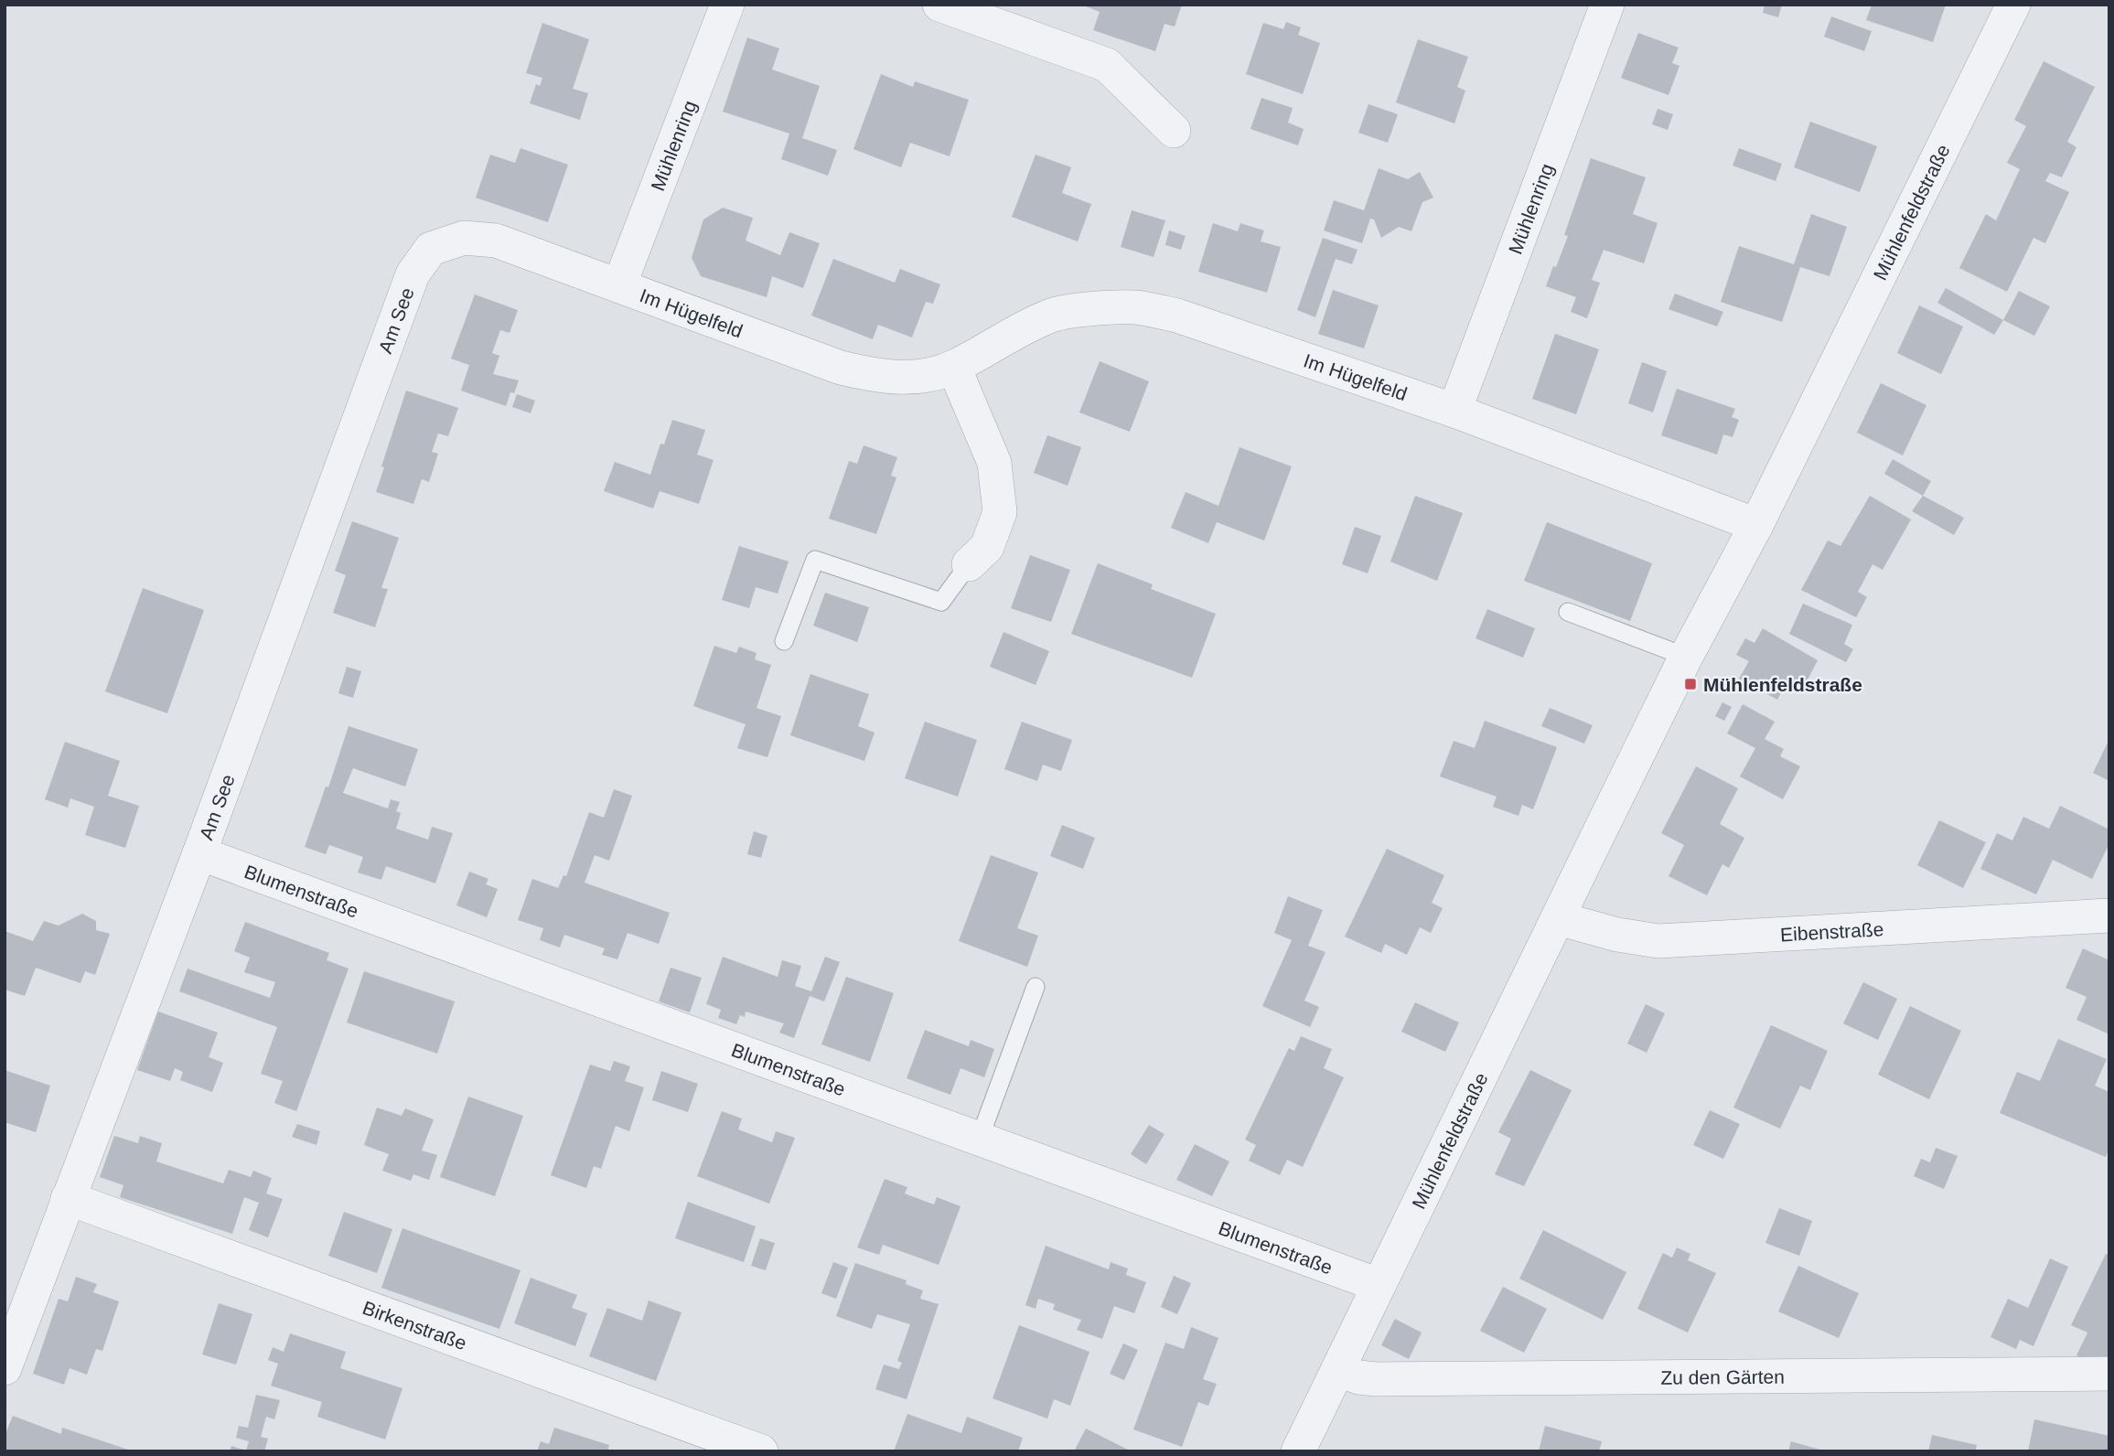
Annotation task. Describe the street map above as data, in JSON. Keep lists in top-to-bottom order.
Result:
{
  "streets": {
    "street": [
      "Mühlenring",
      "Mühlenfeldstraße",
      "Im Hügelfeld",
      "Am See",
      "Blumenstraße",
      "Eibenstraße",
      "Birkenstraße",
      "Zu den Gärten"
    ]
  },
  "crossings": [
    ["Mühlenring", "Im Hügelfeld"],
    ["Mühlenfeldstraße", "Im Hügelfeld"],
    ["Mühlenfeldstraße", "Blumenstraße"],
    ["Mühlenfeldstraße", "Eibenstraße"],
    ["Mühlenfeldstraße", "Zu den Gärten"],
    ["Im Hügelfeld", "Am See"],
    ["Am See", "Blumenstraße"],
    ["Am See", "Birkenstraße"]
  ],
  "places": {
    "transit": ["Mühlenfeldstraße"]
  }
}
